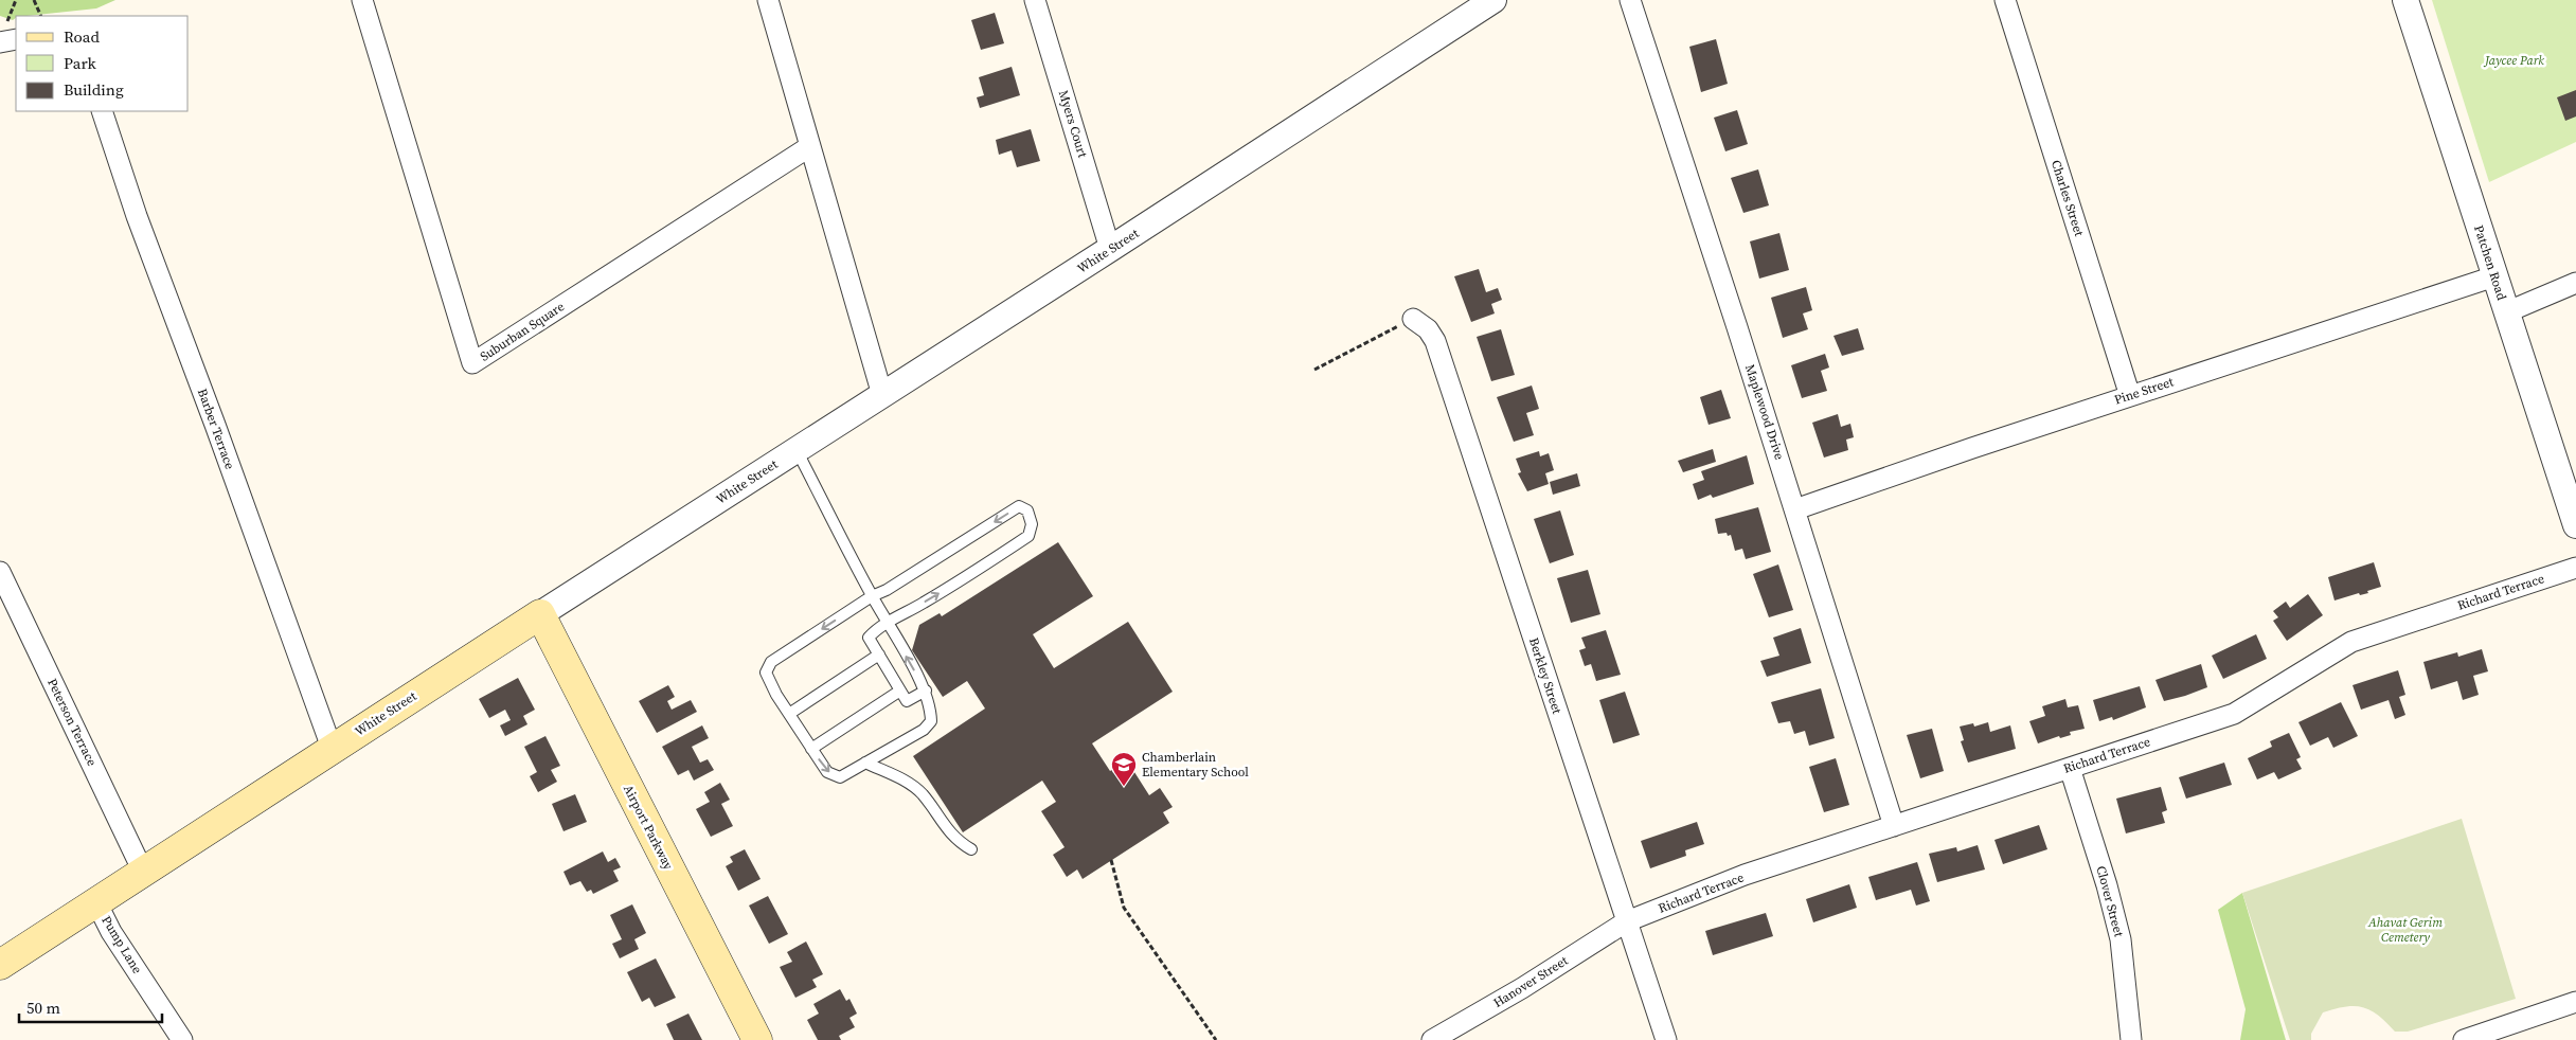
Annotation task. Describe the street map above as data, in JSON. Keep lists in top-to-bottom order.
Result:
{
  "streets": {
    "main road": ["White Street", "Airport Parkway"],
    "street": [
      "Myers Court",
      "Charles Street",
      "Patchen Road",
      "Suburban Square",
      "Pine Street",
      "Maplewood Drive",
      "Barber Terrace",
      "Richard Terrace",
      "Berkley Street",
      "Peterson Terrace",
      "Clover Street",
      "Pump Lane",
      "Hanover Street"
    ]
  },
  "crossings": [
    ["Myers Court", "White Street"],
    ["Charles Street", "Pine Street"],
    ["White Street", "Barber Terrace"],
    ["White Street", "Peterson Terrace"],
    ["White Street", "Airport Parkway"],
    ["White Street", "Pump Lane"],
    ["Patchen Road", "Pine Street"],
    ["Pine Street", "Maplewood Drive"],
    ["Maplewood Drive", "Richard Terrace"],
    ["Richard Terrace", "Berkley Street"],
    ["Richard Terrace", "Clover Street"],
    ["Richard Terrace", "Hanover Street"],
    ["Berkley Street", "Hanover Street"]
  ],
  "parks": ["Jaycee Park", "Ahavat Gerim Cemetery"],
  "places": {
    "school or university": ["Chamberlain Elementary School"]
  },
  "legend": ["Road", "Park", "Building"],
  "scale_bar": "50 m"
}
